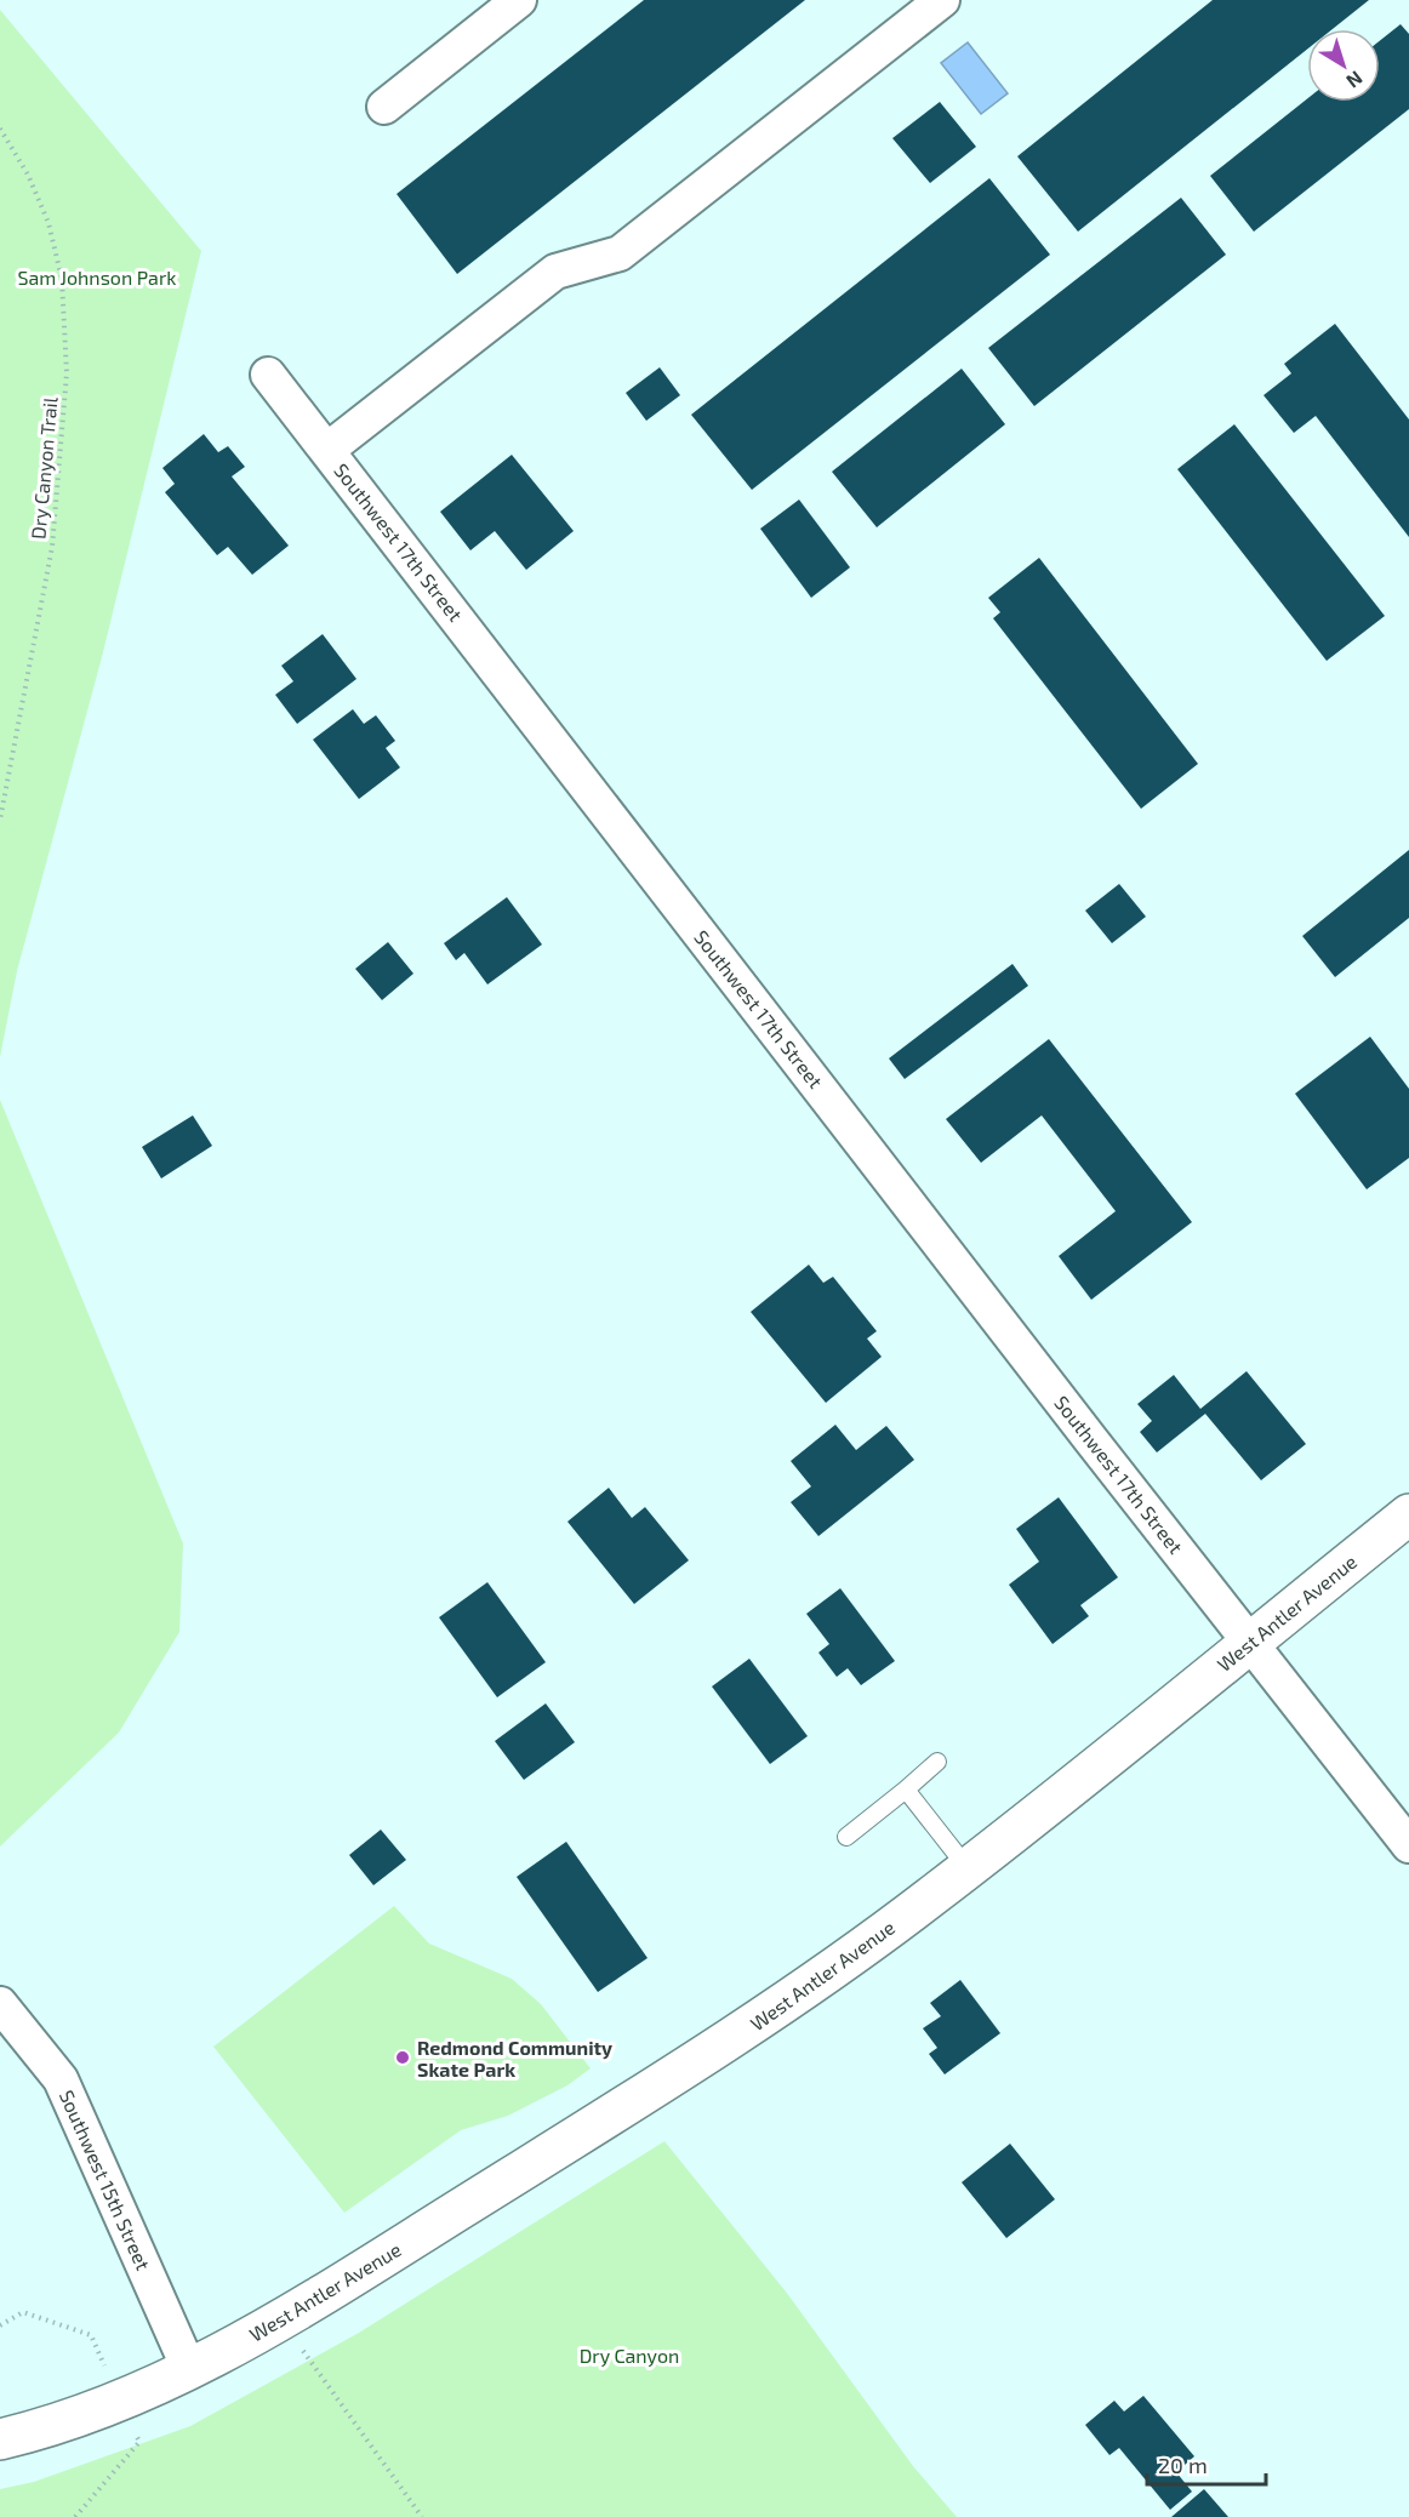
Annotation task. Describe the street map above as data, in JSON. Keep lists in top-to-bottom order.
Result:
{
  "streets": {
    "street": ["Southwest 17th Street", "West Antler Avenue", "Southwest 15th Street"],
    "path": ["Dry Canyon Trail"]
  },
  "crossings": [
    ["Southwest 17th Street", "West Antler Avenue"],
    ["West Antler Avenue", "Southwest 15th Street"]
  ],
  "parks": ["Sam Johnson Park", "Dry Canyon"],
  "places": ["Redmond Community Skate Park"],
  "scale_bar": "20 m",
  "north": "bottom right"
}
